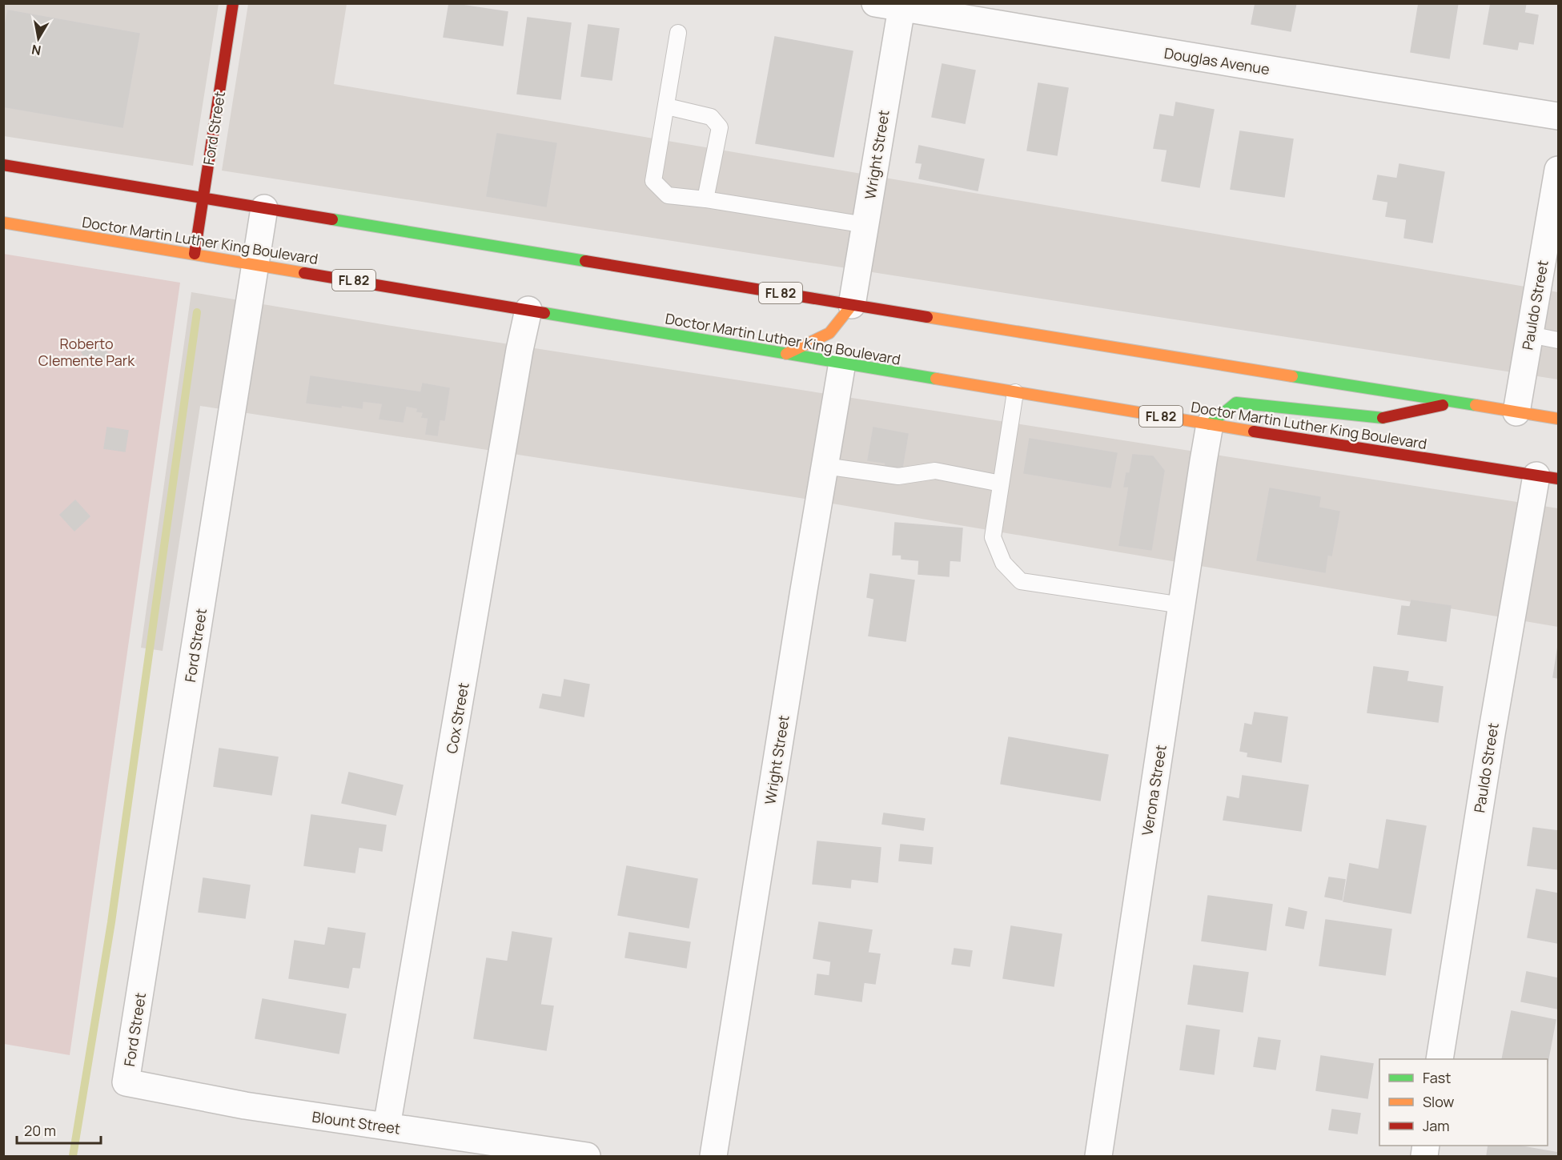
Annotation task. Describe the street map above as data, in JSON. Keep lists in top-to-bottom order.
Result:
{
  "streets": {
    "main road": ["Ford Street", "Doctor Martin Luther King Boulevard", "FL 82"],
    "street": [
      "Douglas Avenue",
      "Wright Street",
      "Pauldo Street",
      "Cox Street",
      "Verona Street",
      "Blount Street"
    ]
  },
  "crossings": [
    ["Douglas Avenue", "Wright Street"],
    ["Ford Street", "Doctor Martin Luther King Boulevard"],
    ["Ford Street", "FL 82"],
    ["Ford Street", "Blount Street"],
    ["Wright Street", "Doctor Martin Luther King Boulevard"],
    ["Wright Street", "FL 82"],
    ["Doctor Martin Luther King Boulevard", "Pauldo Street"],
    ["Doctor Martin Luther King Boulevard", "Cox Street"],
    ["Doctor Martin Luther King Boulevard", "Verona Street"],
    ["FL 82", "Pauldo Street"],
    ["Cox Street", "Blount Street"]
  ],
  "parks": ["Roberto Clemente Park"],
  "legend": ["Fast", "Slow", "Jam"],
  "scale_bar": "20 m",
  "north": "bottom"
}
